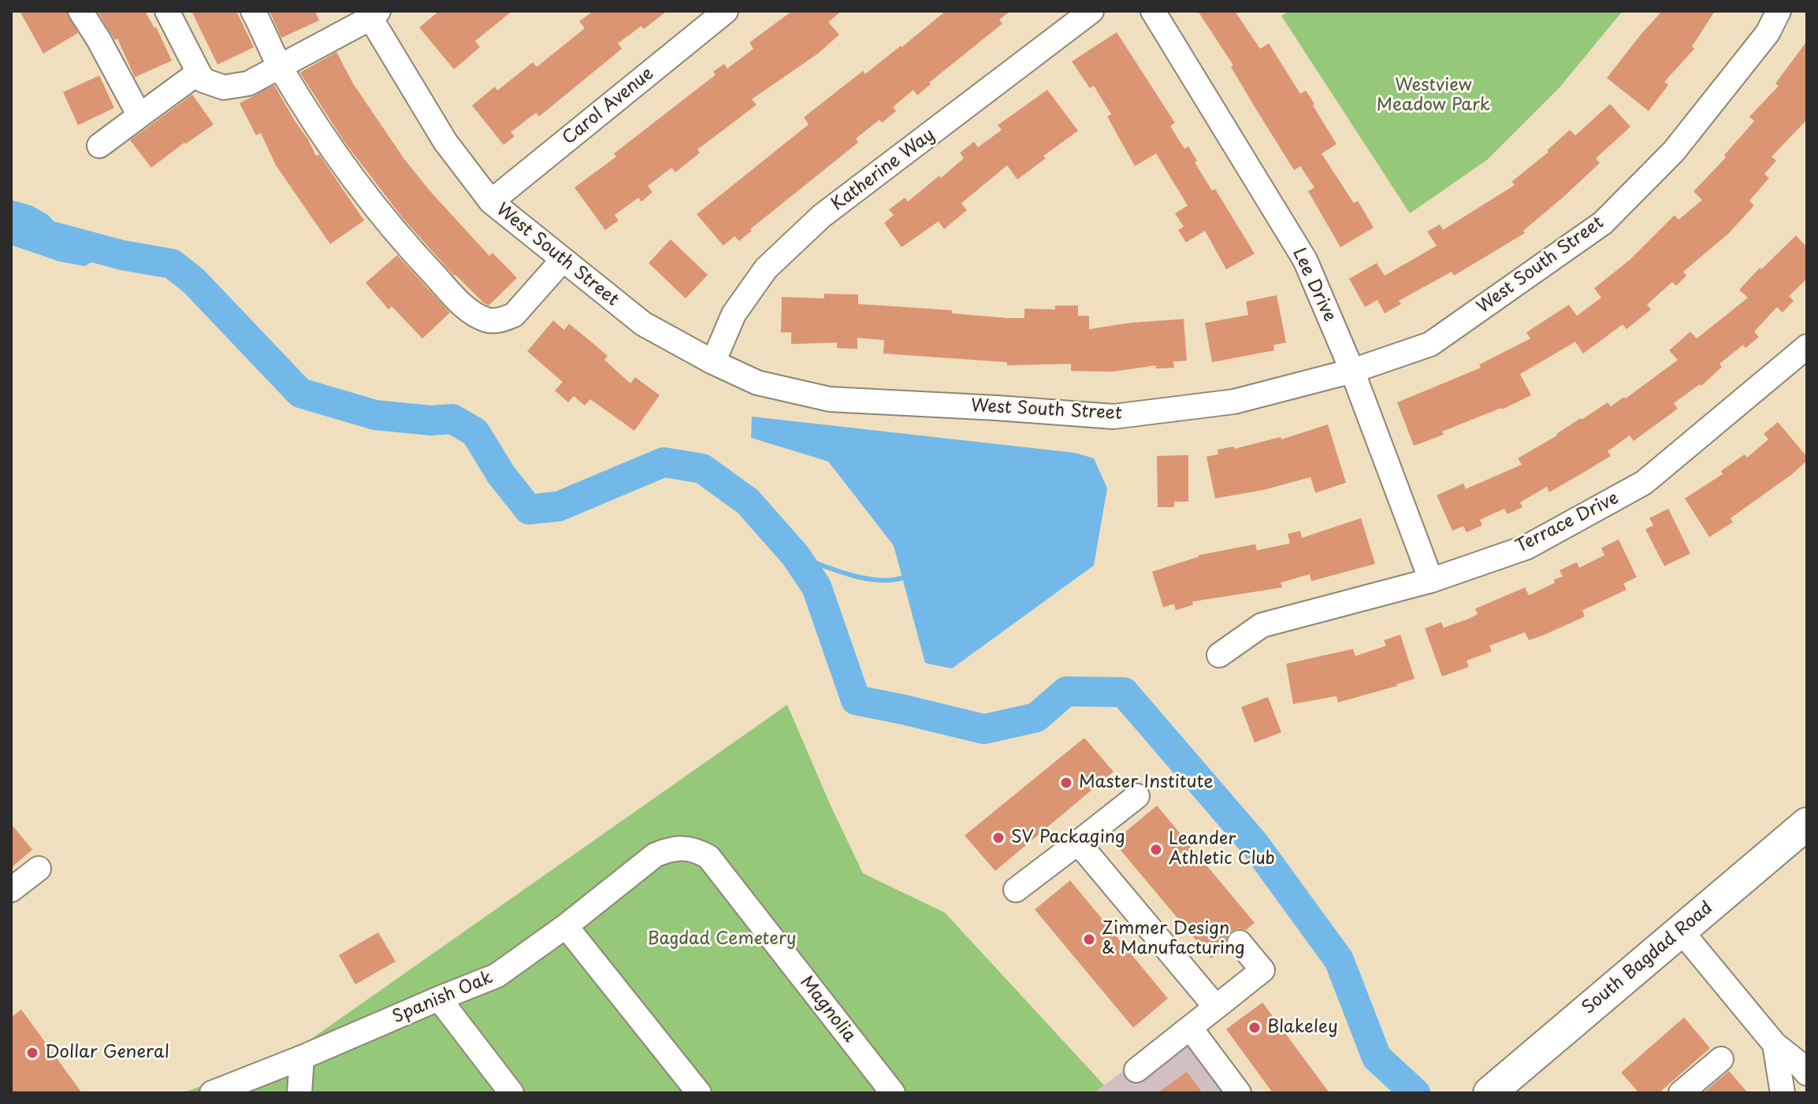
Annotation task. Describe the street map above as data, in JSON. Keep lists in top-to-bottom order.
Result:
{
  "streets": {
    "main road": ["South Bagdad Road"],
    "street": [
      "Carol Avenue",
      "Katherine Way",
      "West South Street",
      "Lee Drive",
      "Terrace Drive",
      "Spanish Oak",
      "Magnolia"
    ]
  },
  "crossings": [
    ["Carol Avenue", "West South Street"],
    ["Katherine Way", "West South Street"],
    ["West South Street", "Lee Drive"],
    ["Lee Drive", "Terrace Drive"],
    ["Spanish Oak", "Magnolia"]
  ],
  "parks": ["Westview Meadow Park", "Bagdad Cemetery"],
  "places": [
    "Master Institute",
    "SV Packaging",
    "Leander Athletic Club",
    "Zimmer Design & Manufacturing",
    "Blakeley",
    "Dollar General"
  ]
}
